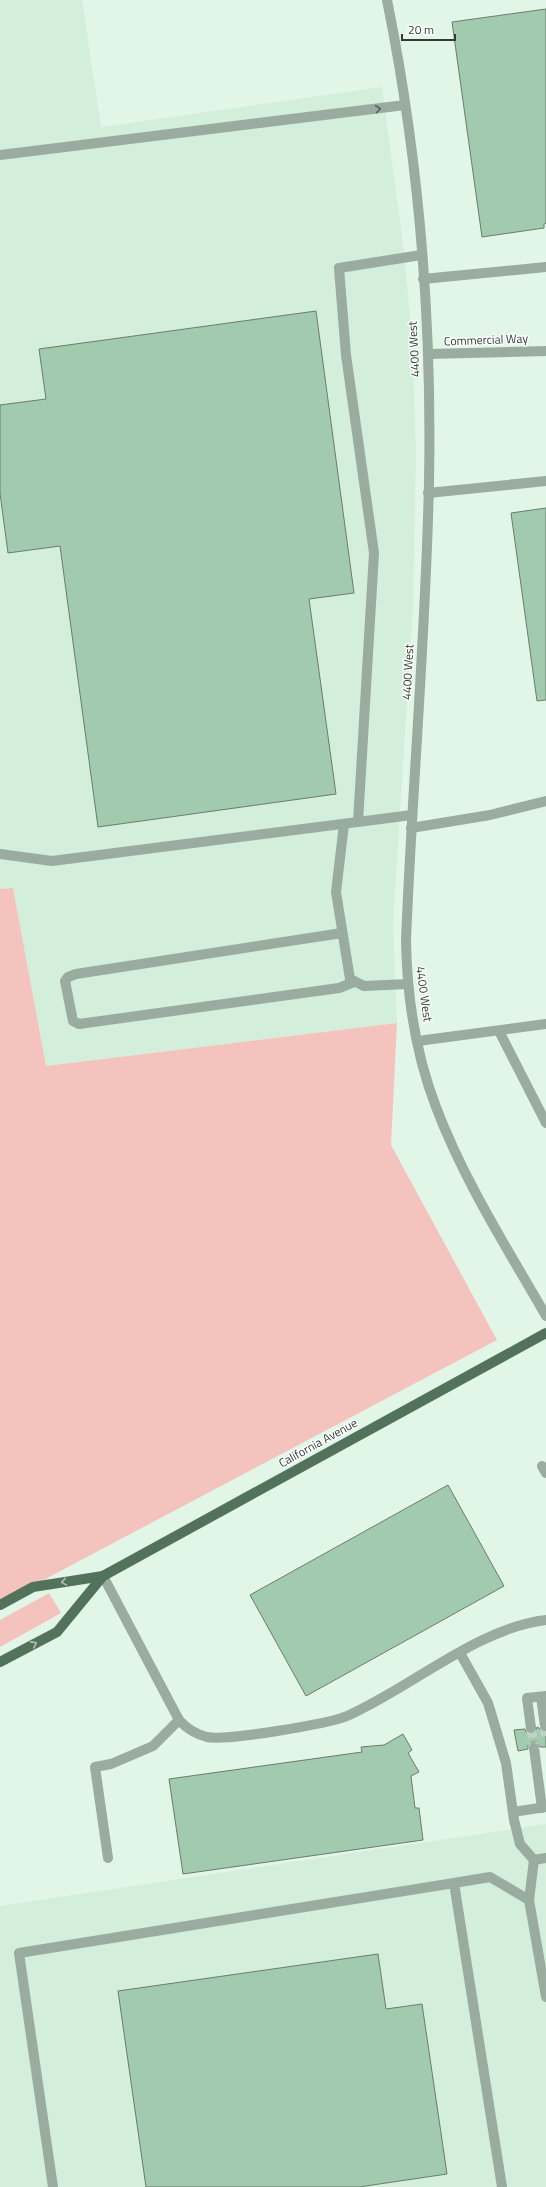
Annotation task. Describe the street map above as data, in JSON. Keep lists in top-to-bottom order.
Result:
{
  "streets": {
    "main road": ["California Avenue"],
    "street": ["Commercial Way", "4400 West"]
  },
  "crossings": [
    ["Commercial Way", "4400 West"]
  ],
  "scale_bar": "20 m"
}
